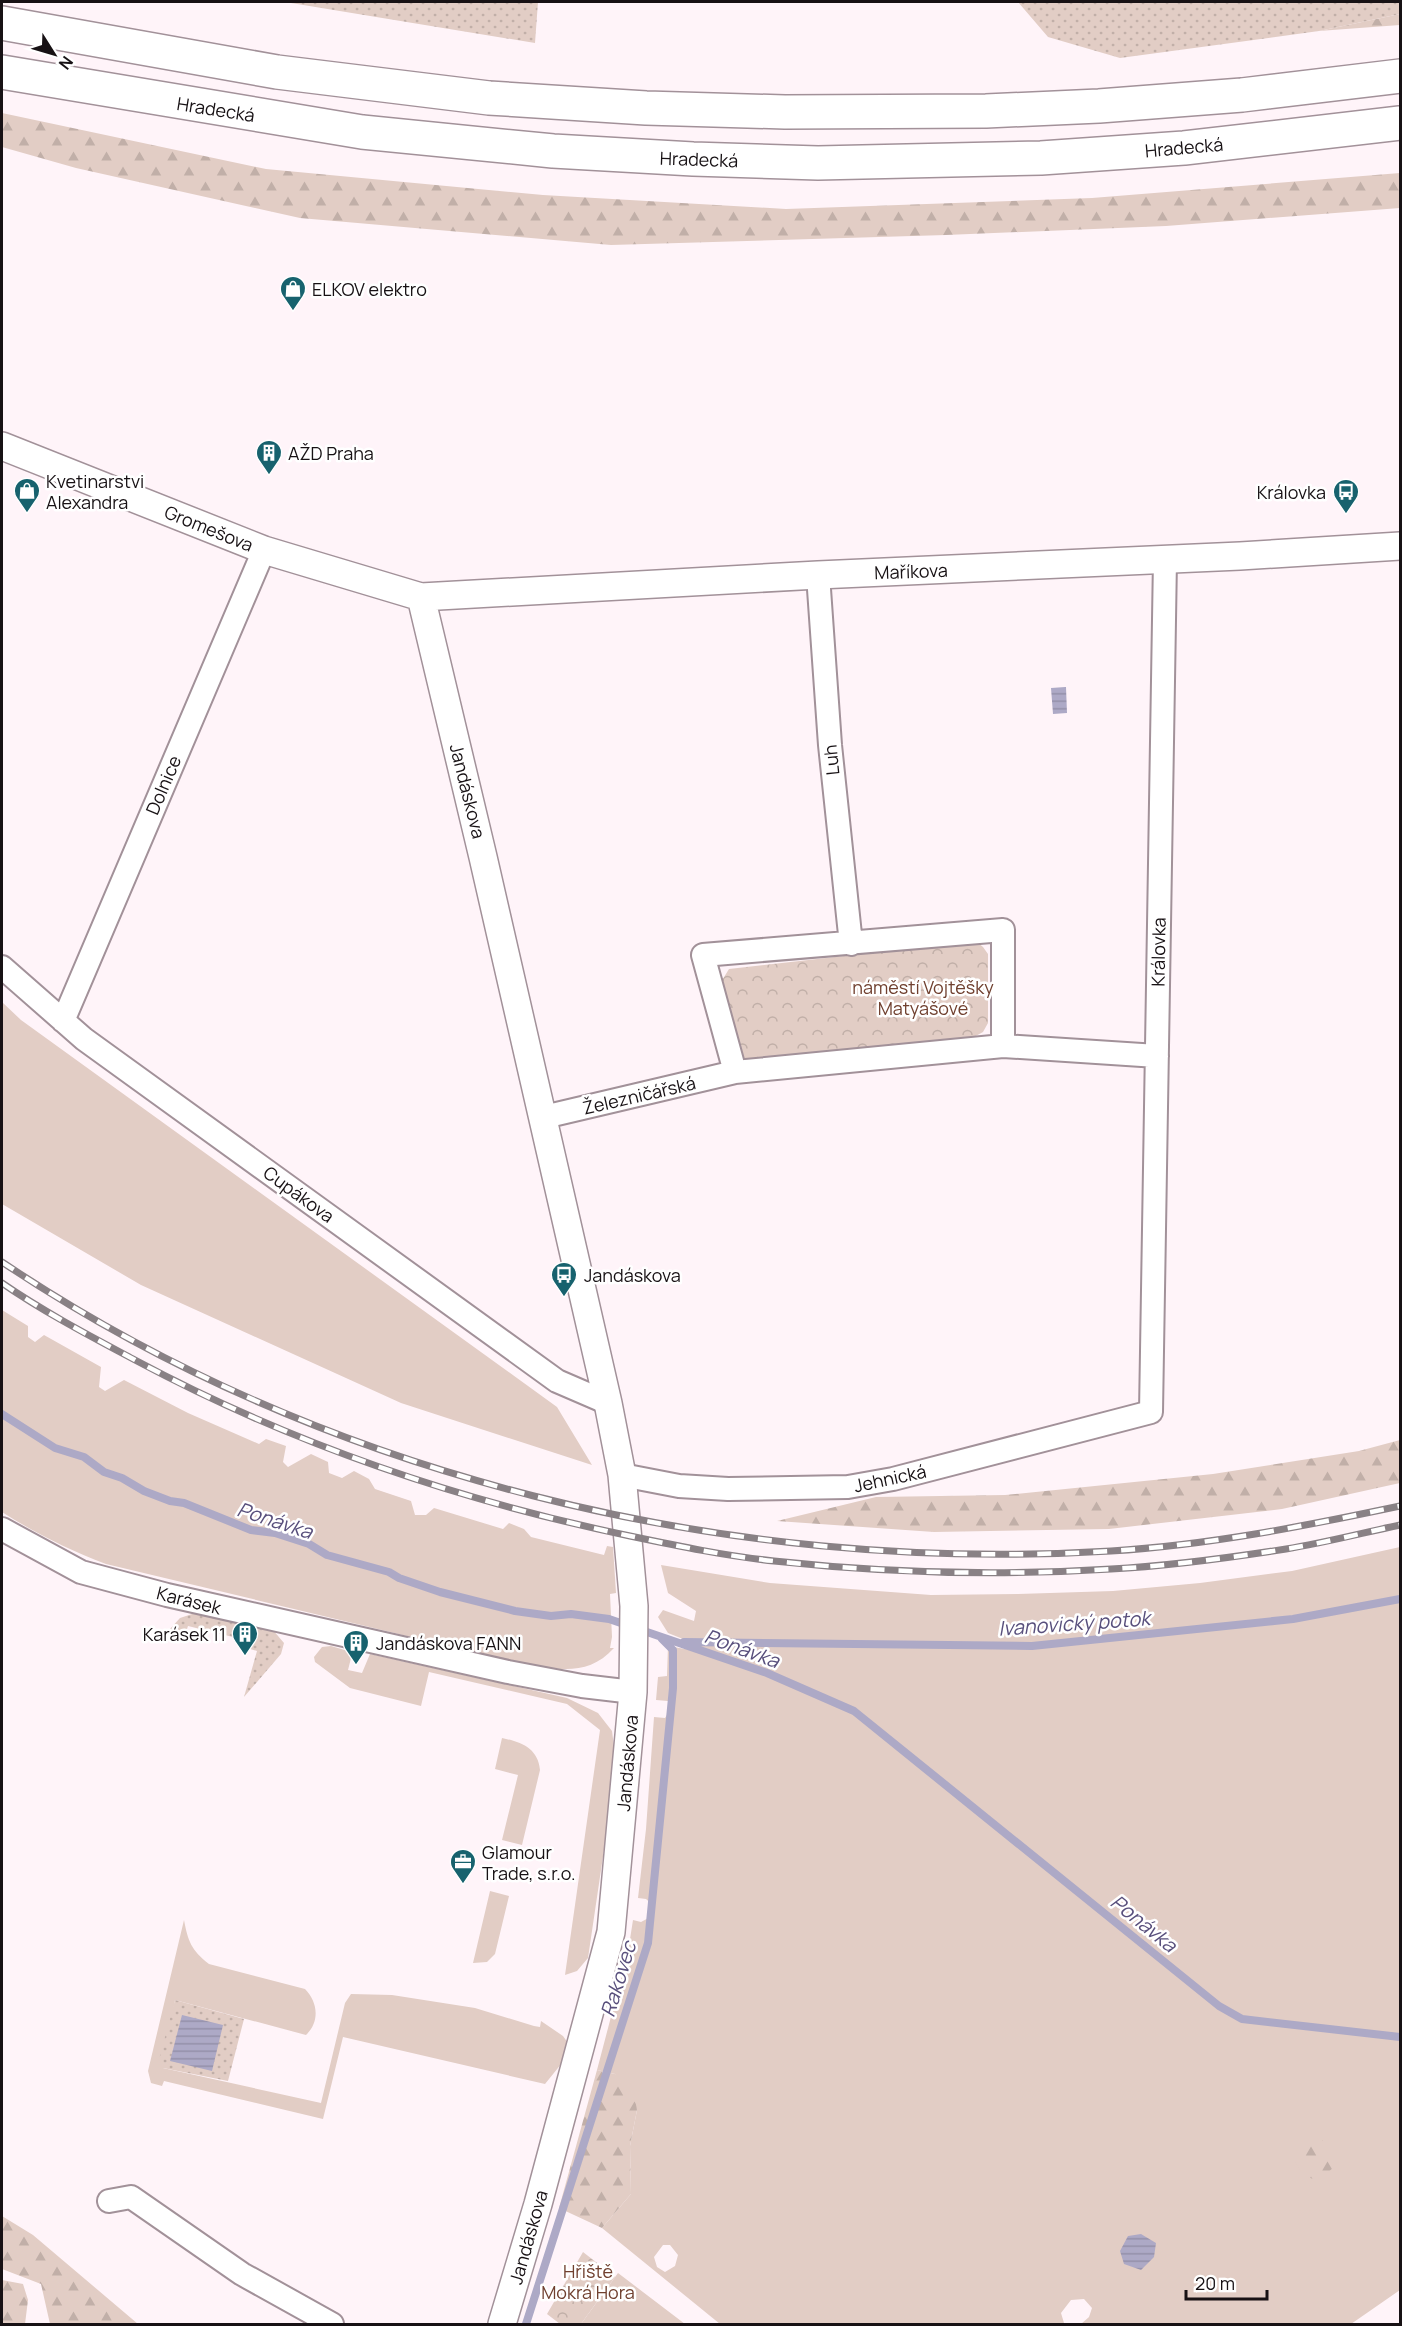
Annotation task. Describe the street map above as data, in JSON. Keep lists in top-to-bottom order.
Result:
{
  "streets": {
    "highway": ["Hradecká"],
    "street": [
      "Gromešova",
      "Maříkova",
      "Luh",
      "Dolnice",
      "Jandáskova",
      "Královka",
      "Železničářská",
      "Cupákova",
      "Jehnická",
      "Karásek"
    ]
  },
  "crossings": [
    ["Gromešova", "Maříkova"],
    ["Gromešova", "Dolnice"],
    ["Gromešova", "Jandáskova"],
    ["Maříkova", "Luh"],
    ["Maříkova", "Jandáskova"],
    ["Maříkova", "Královka"],
    ["Dolnice", "Cupákova"],
    ["Jandáskova", "Železničářská"],
    ["Jandáskova", "Cupákova"],
    ["Jandáskova", "Jehnická"],
    ["Jandáskova", "Karásek"],
    ["Královka", "Jehnická"]
  ],
  "water": ["Ponávka", "Ivanovický potok", "Rakovec"],
  "parks": ["náměstí Vojtěšky Matyášové", "Hřiště Mokrá Hora"],
  "places": {
    "shop": ["ELKOV elektro", "Kvetinarstvi Alexandra"],
    "building": ["AŽD Praha", "Karásek 11", "Jandáskova FANN"],
    "bus stop": ["Královka", "Jandáskova"],
    "office": ["Glamour Trade, s.r.o."]
  },
  "scale_bar": "20 m",
  "north": "bottom right"
}
